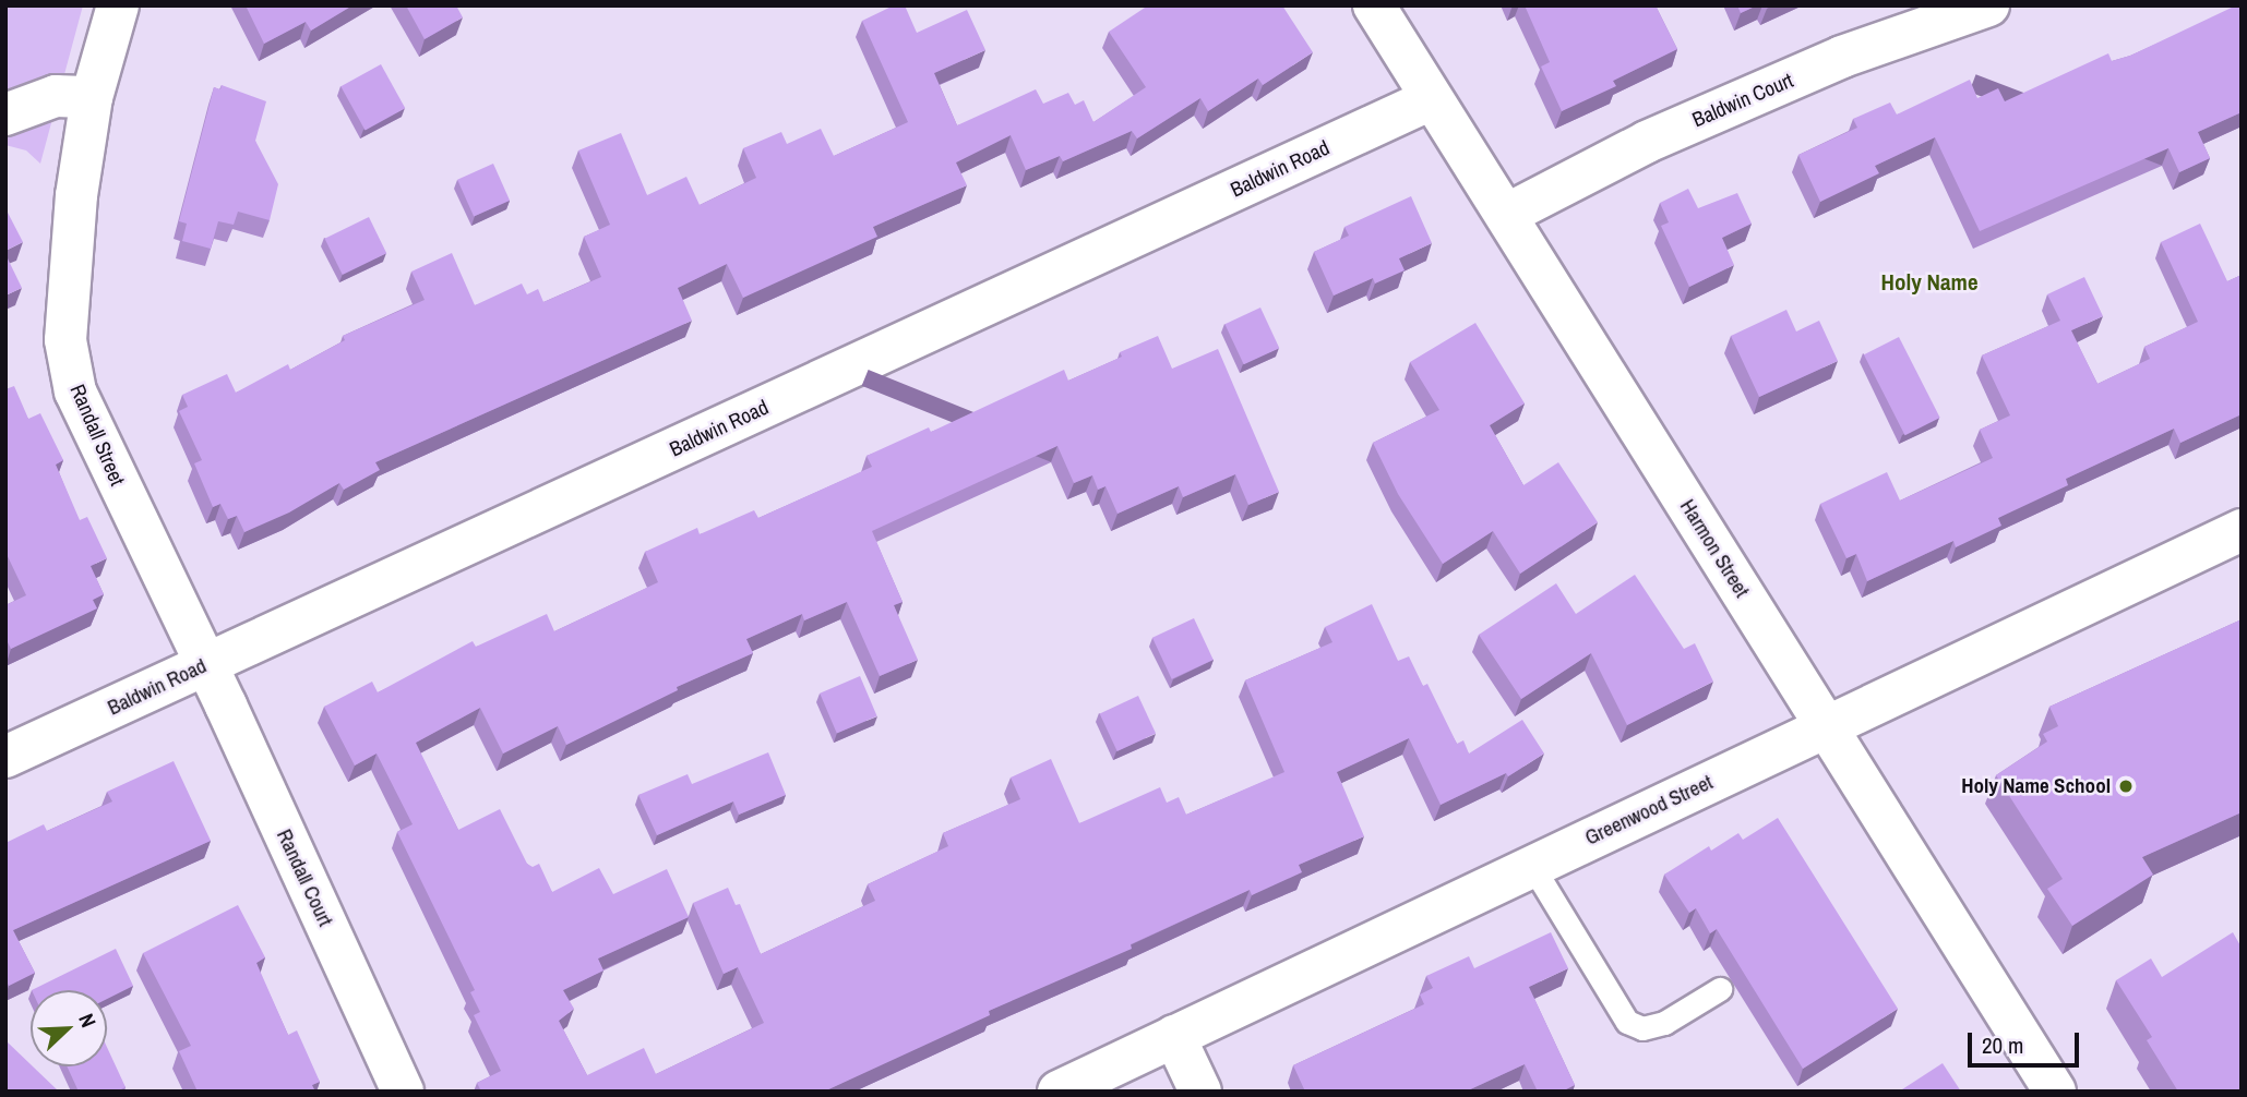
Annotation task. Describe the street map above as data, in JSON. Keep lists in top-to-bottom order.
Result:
{
  "streets": {
    "street": [
      "Baldwin Court",
      "Baldwin Road",
      "Randall Street",
      "Harmon Street",
      "Greenwood Street",
      "Randall Court"
    ]
  },
  "crossings": [
    ["Baldwin Court", "Harmon Street"],
    ["Baldwin Road", "Randall Street"],
    ["Baldwin Road", "Harmon Street"],
    ["Baldwin Road", "Randall Court"],
    ["Randall Street", "Randall Court"],
    ["Harmon Street", "Greenwood Street"]
  ],
  "districts": ["Holy Name"],
  "places": ["Holy Name School"],
  "scale_bar": "20 m",
  "north": "top right"
}
